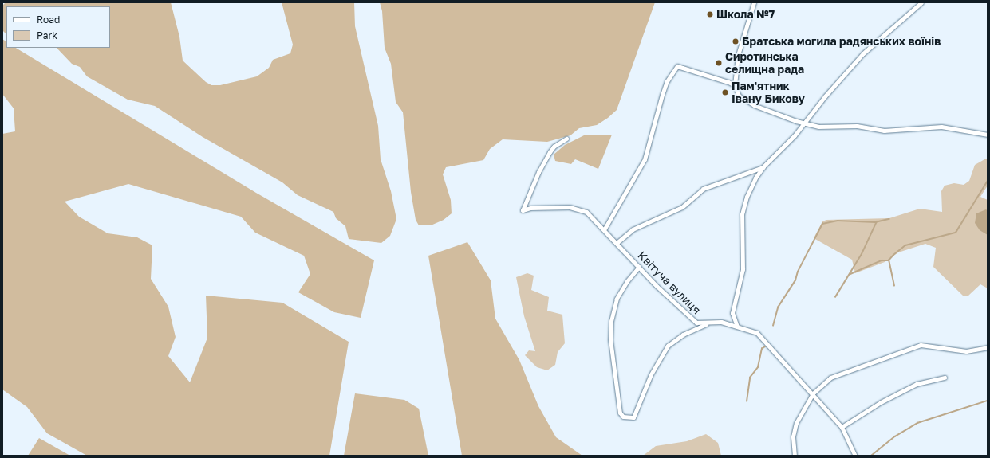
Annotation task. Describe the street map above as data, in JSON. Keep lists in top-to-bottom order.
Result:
{
  "streets": {
    "street": ["Квітуча вулиця"]
  },
  "places": [
    "Школа №7",
    "Братська могила радянських воїнів",
    "Сиротинська селищна рада",
    "Пам'ятник Івану Бикову"
  ],
  "legend": ["Road", "Park"]
}
